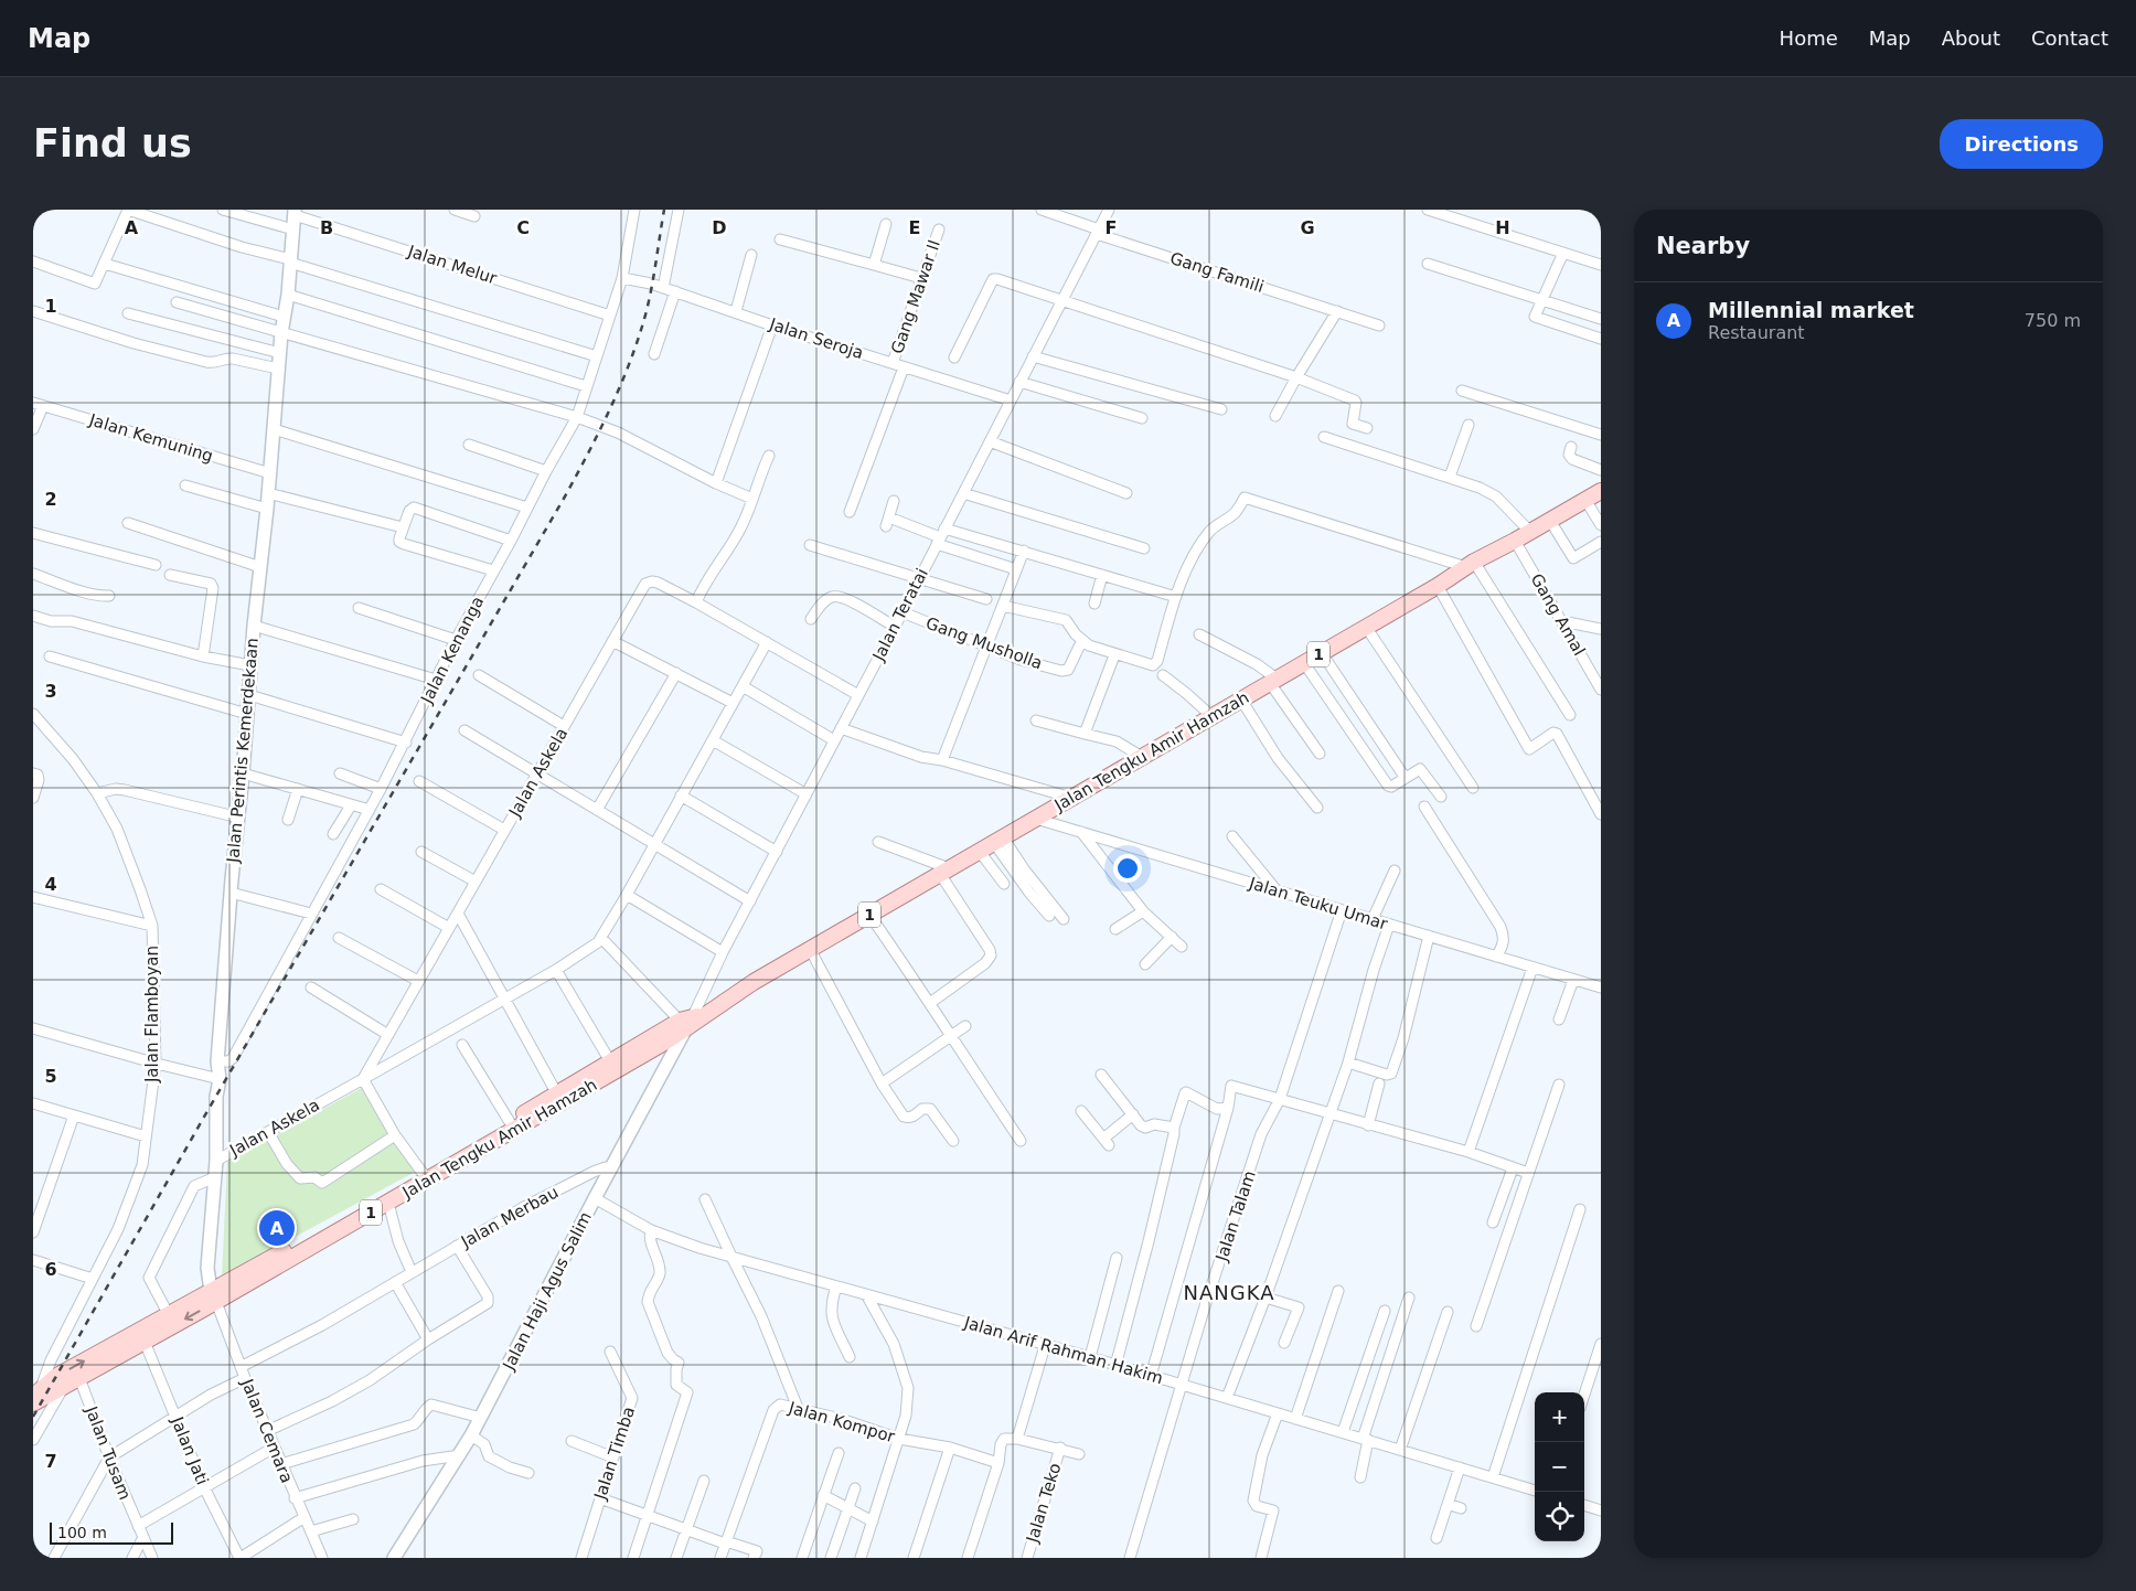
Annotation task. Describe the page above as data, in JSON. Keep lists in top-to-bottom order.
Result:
{
  "streets": {
    "main road": ["1", "Jalan Tengku Amir Hamzah"],
    "street": [
      "Jalan Melur",
      "Gang Famili",
      "Gang Mawar II",
      "Jalan Seroja",
      "Jalan Kemuning",
      "Jalan Teratai",
      "Gang Amal",
      "Gang Musholla",
      "Jalan Kenanga",
      "Jalan Perintis Kemerdekaan",
      "Jalan Askela",
      "Jalan Teuku Umar",
      "Jalan Flamboyan",
      "Jalan Talam",
      "Jalan Merbau",
      "Jalan Haji Agus Salim",
      "Jalan Arif Rahman Hakim",
      "Jalan Kompor",
      "Jalan Cemara",
      "Jalan Jati",
      "Jalan Tusam",
      "Jalan Timba",
      "Jalan Teko"
    ]
  },
  "crossings": [
    ["Jalan Melur", "Jalan Kenanga"],
    ["Jalan Melur", "Jalan Perintis Kemerdekaan"],
    ["Gang Famili", "Jalan Teratai"],
    ["Gang Mawar II", "Jalan Seroja"],
    ["Jalan Seroja", "Jalan Teratai"],
    ["Jalan Seroja", "Jalan Kenanga"],
    ["Jalan Kemuning", "Jalan Perintis Kemerdekaan"],
    ["Jalan Teratai", "Gang Musholla"],
    ["Jalan Teratai", "Jalan Tengku Amir Hamzah"],
    ["Jalan Teratai", "Jalan Askela"],
    ["Jalan Teratai", "Jalan Haji Agus Salim"],
    ["Gang Amal", "Jalan Tengku Amir Hamzah"],
    ["Jalan Kenanga", "Jalan Perintis Kemerdekaan"],
    ["Jalan Perintis Kemerdekaan", "Jalan Tengku Amir Hamzah"],
    ["Jalan Perintis Kemerdekaan", "Jalan Askela"],
    ["Jalan Perintis Kemerdekaan", "Jalan Cemara"],
    ["Jalan Tengku Amir Hamzah", "Jalan Teuku Umar"],
    ["Jalan Tengku Amir Hamzah", "Jalan Flamboyan"],
    ["Jalan Tengku Amir Hamzah", "Jalan Haji Agus Salim"],
    ["Jalan Tengku Amir Hamzah", "Jalan Cemara"],
    ["Jalan Tengku Amir Hamzah", "Jalan Jati"],
    ["Jalan Tengku Amir Hamzah", "Jalan Tusam"],
    ["Jalan Teuku Umar", "Jalan Talam"],
    ["Jalan Talam", "Jalan Arif Rahman Hakim"],
    ["Jalan Merbau", "Jalan Haji Agus Salim"],
    ["Jalan Merbau", "Jalan Cemara"],
    ["Jalan Haji Agus Salim", "Jalan Arif Rahman Hakim"]
  ],
  "districts": ["NANGKA"],
  "scale_bar": "100 m",
  "page": {
    "header": "Map",
    "nav": [
      "Home",
      "Map",
      "About",
      "Contact"
    ],
    "buttons": "Directions",
    "title": "Find us",
    "heading": "Nearby",
    "list": [
      {
        "mark": "A",
        "name": "Millennial market",
        "note": "Restaurant",
        "value": "750 m"
      }
    ],
    "pins": "A",
    "map_buttons": ["+", "−"],
    "scale": "100 m"
  },
  "grid": {
    "columns": [
      "A",
      "B",
      "C",
      "D",
      "E",
      "F",
      "G",
      "H"
    ],
    "rows": [
      "1",
      "2",
      "3",
      "4",
      "5",
      "6",
      "7"
    ]
  }
}
